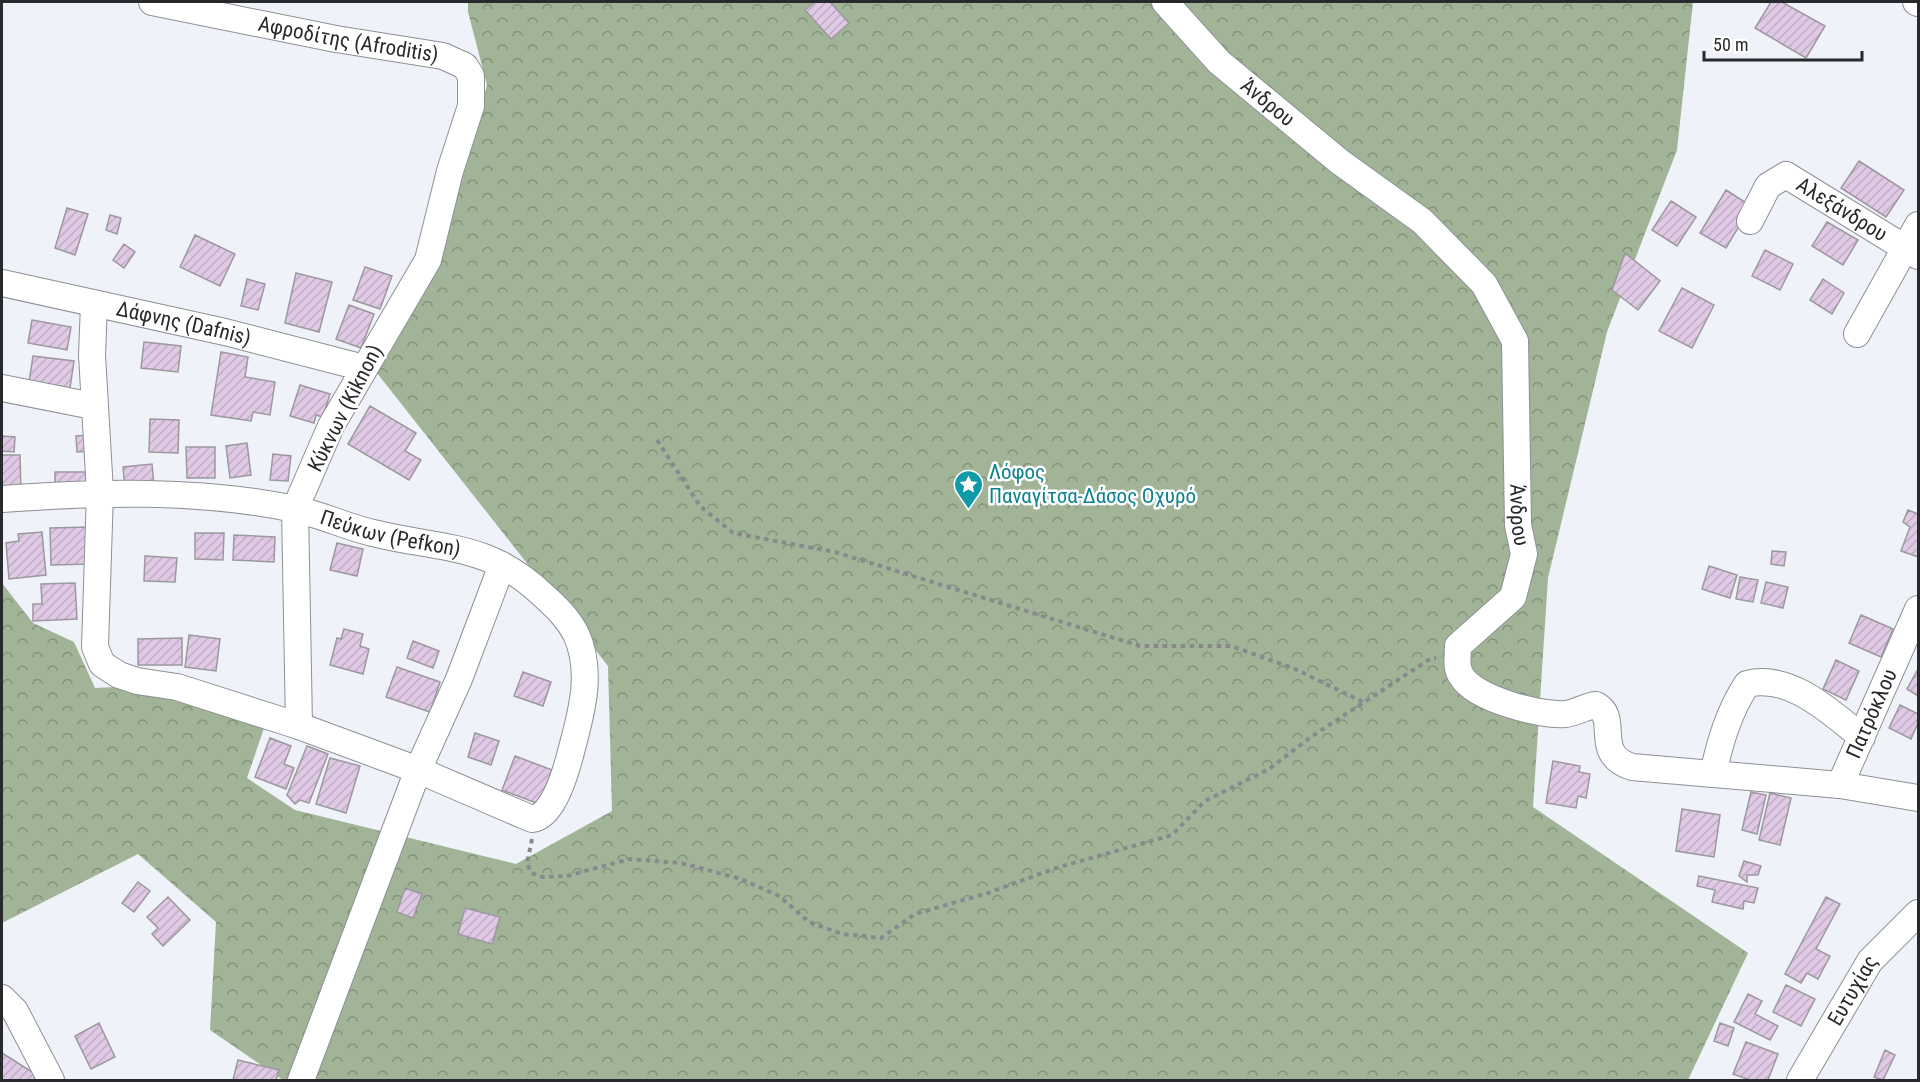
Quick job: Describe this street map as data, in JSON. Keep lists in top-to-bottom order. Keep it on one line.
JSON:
{"streets":{"street":["Αφροδίτης (Afroditis)","Άνδρου","Αλεξάνδρου","Δάφνης (Dafnis)","Κύκνων (Kiknon)","Πεύκων (Pefkon)","Πατρόκλου","Ευτυχίας"]},"crossings":[["Αφροδίτης (Afroditis)","Κύκνων (Kiknon)"],["Δάφνης (Dafnis)","Κύκνων (Kiknon)"],["Κύκνων (Kiknon)","Πεύκων (Pefkon)"]],"places":{"place":["Λόφος Παναγίτσα-Δάσος Οχυρό"]},"scale_bar":"50 m"}
